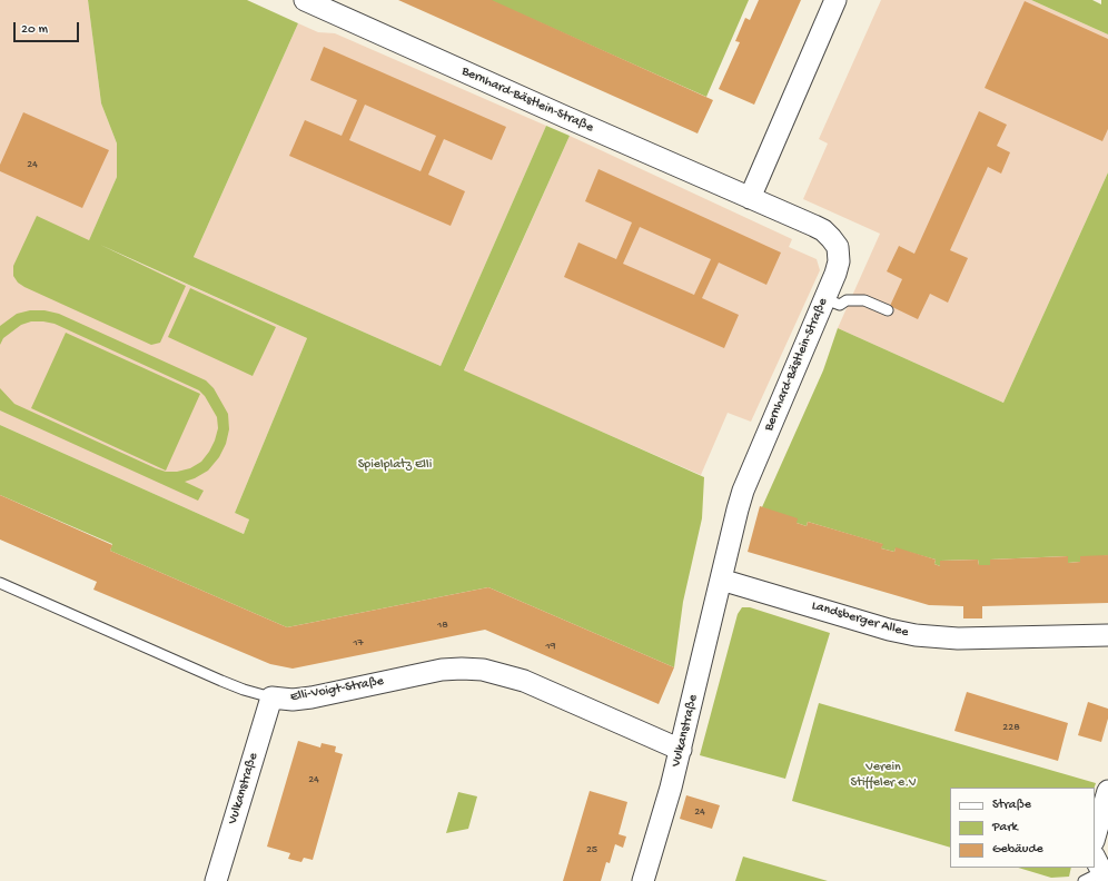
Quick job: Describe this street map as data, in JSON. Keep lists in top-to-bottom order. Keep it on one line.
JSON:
{"streets":{"street":["Bernhard-Bästlein-Straße","Landsberger Allee","Elli-Voigt-Straße","Vulkanstraße"]},"crossings":[["Bernhard-Bästlein-Straße","Landsberger Allee"],["Bernhard-Bästlein-Straße","Vulkanstraße"],["Landsberger Allee","Vulkanstraße"],["Elli-Voigt-Straße","Vulkanstraße"]],"parks":["Spielplatz Elli","Verein Stiffeler e.V"],"house_numbers":["24","18","17","19","228","24","24","25"],"legend":["Straße","Park","Gebäude"],"scale_bar":"20 m"}
